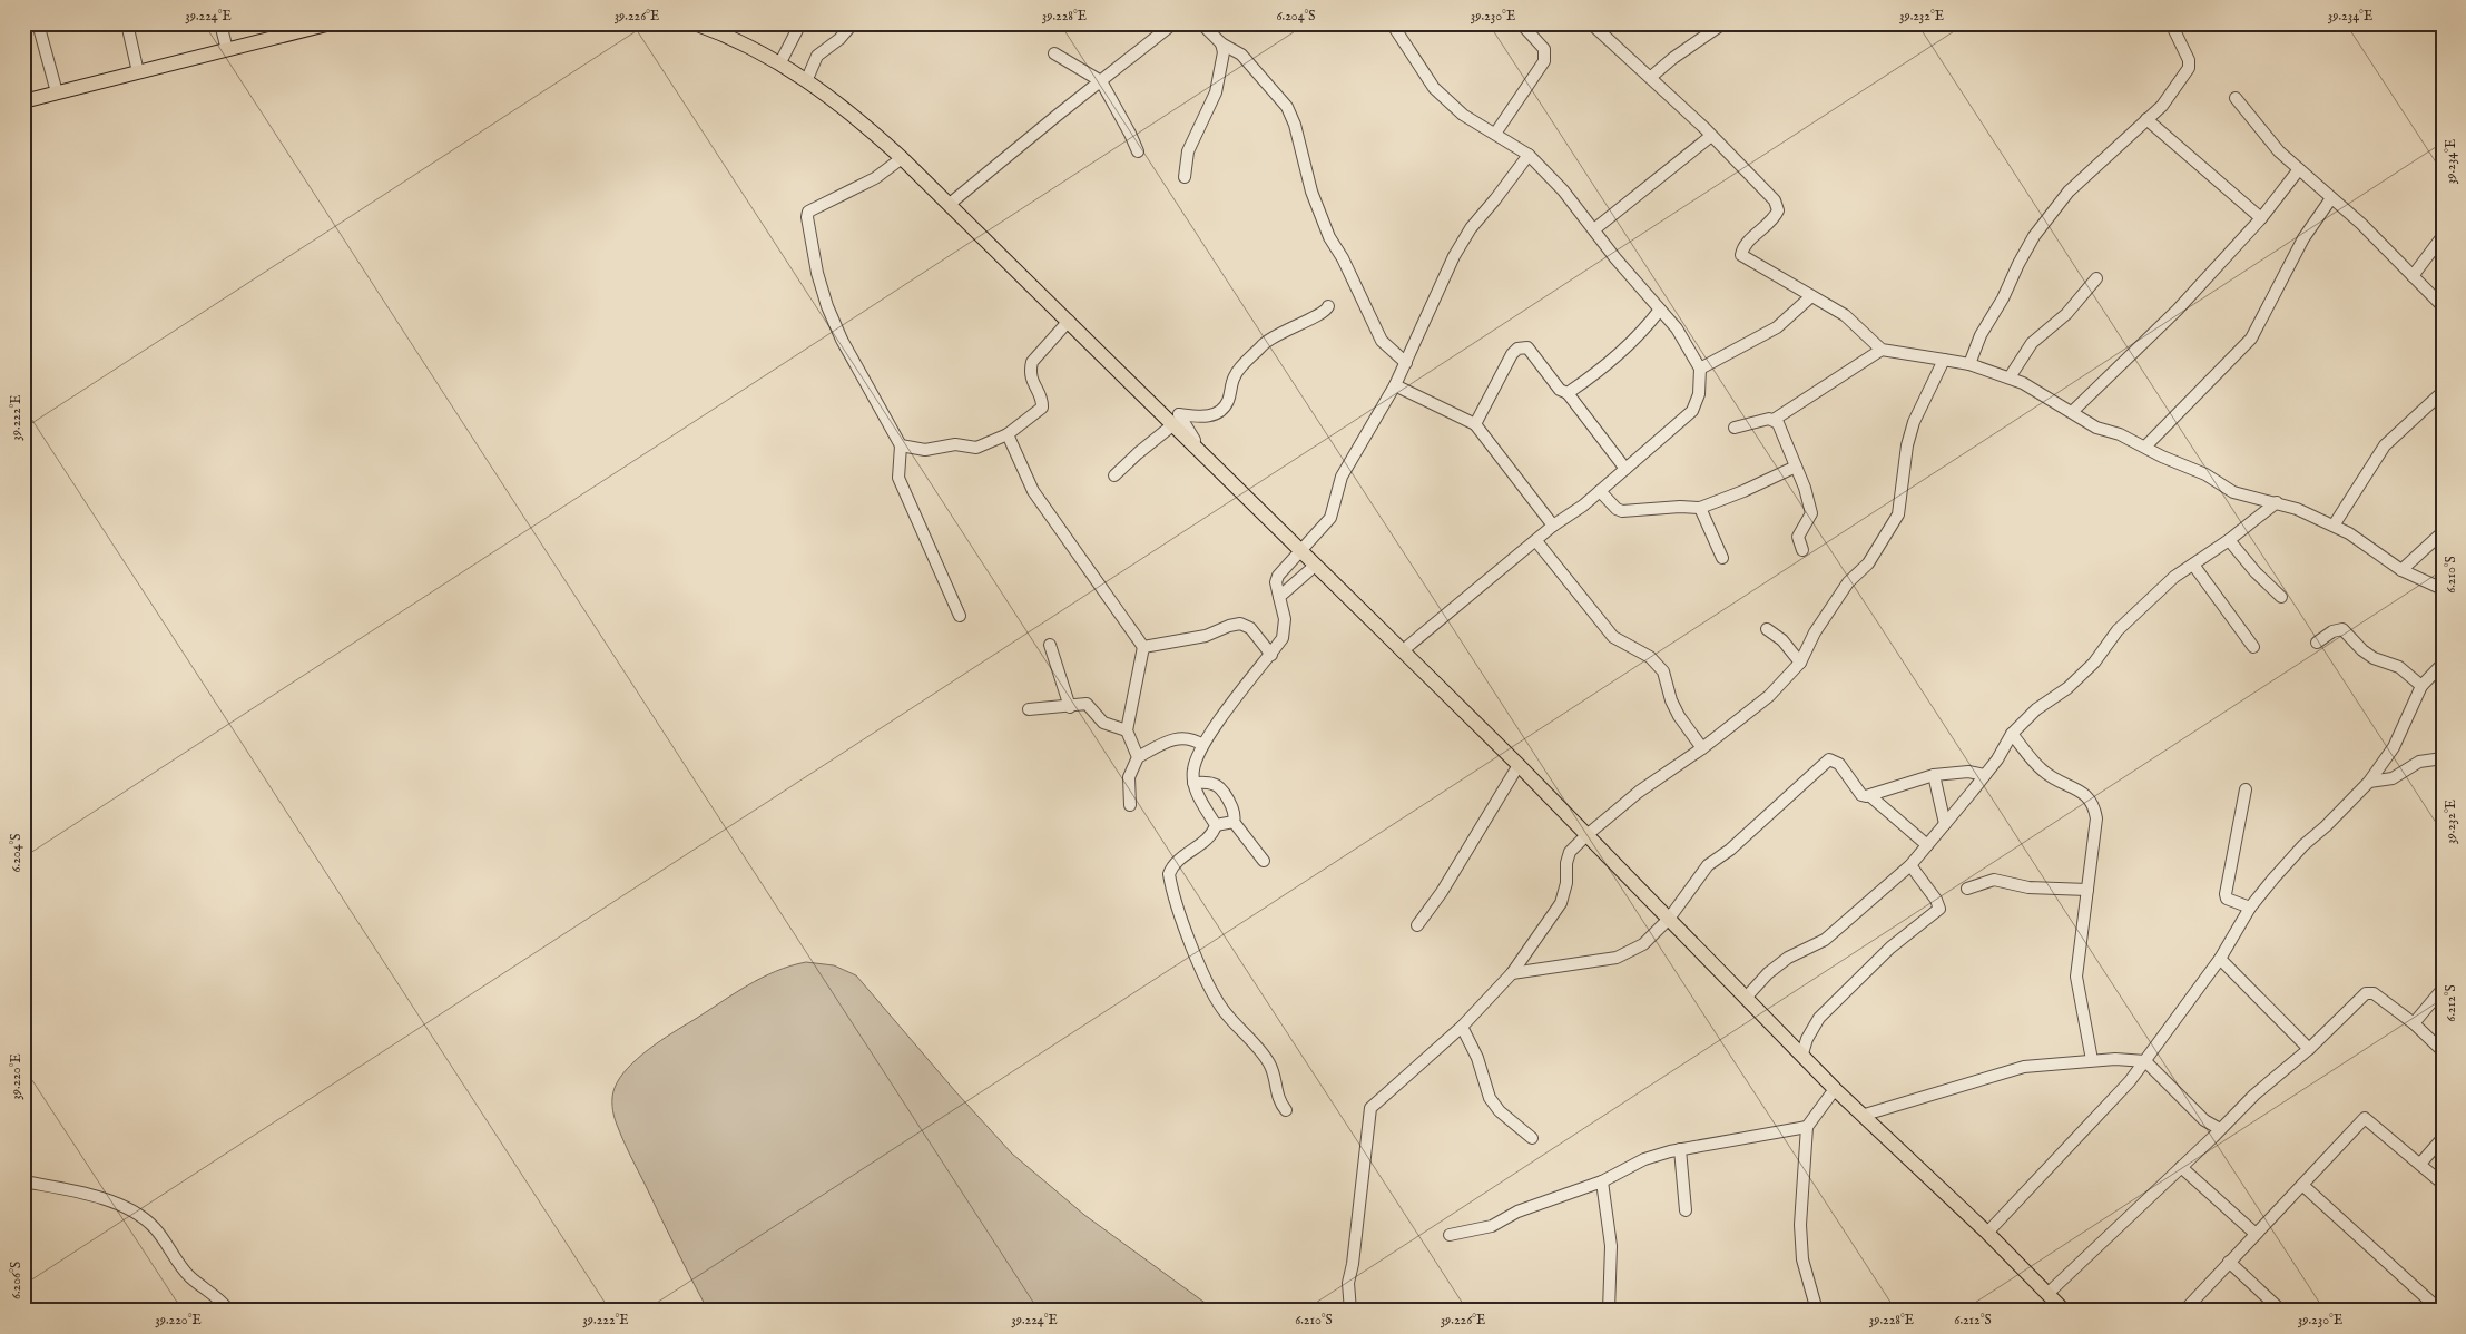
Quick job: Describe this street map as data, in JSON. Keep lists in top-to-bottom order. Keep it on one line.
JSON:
{"coordinates":["39.224°E","39.226°E","39.228°E","6.204°S","39.230°E","39.232°E","39.234°E","39.222°E","6.210°S","6.212°S","39.220°E","6.206°S"]}
